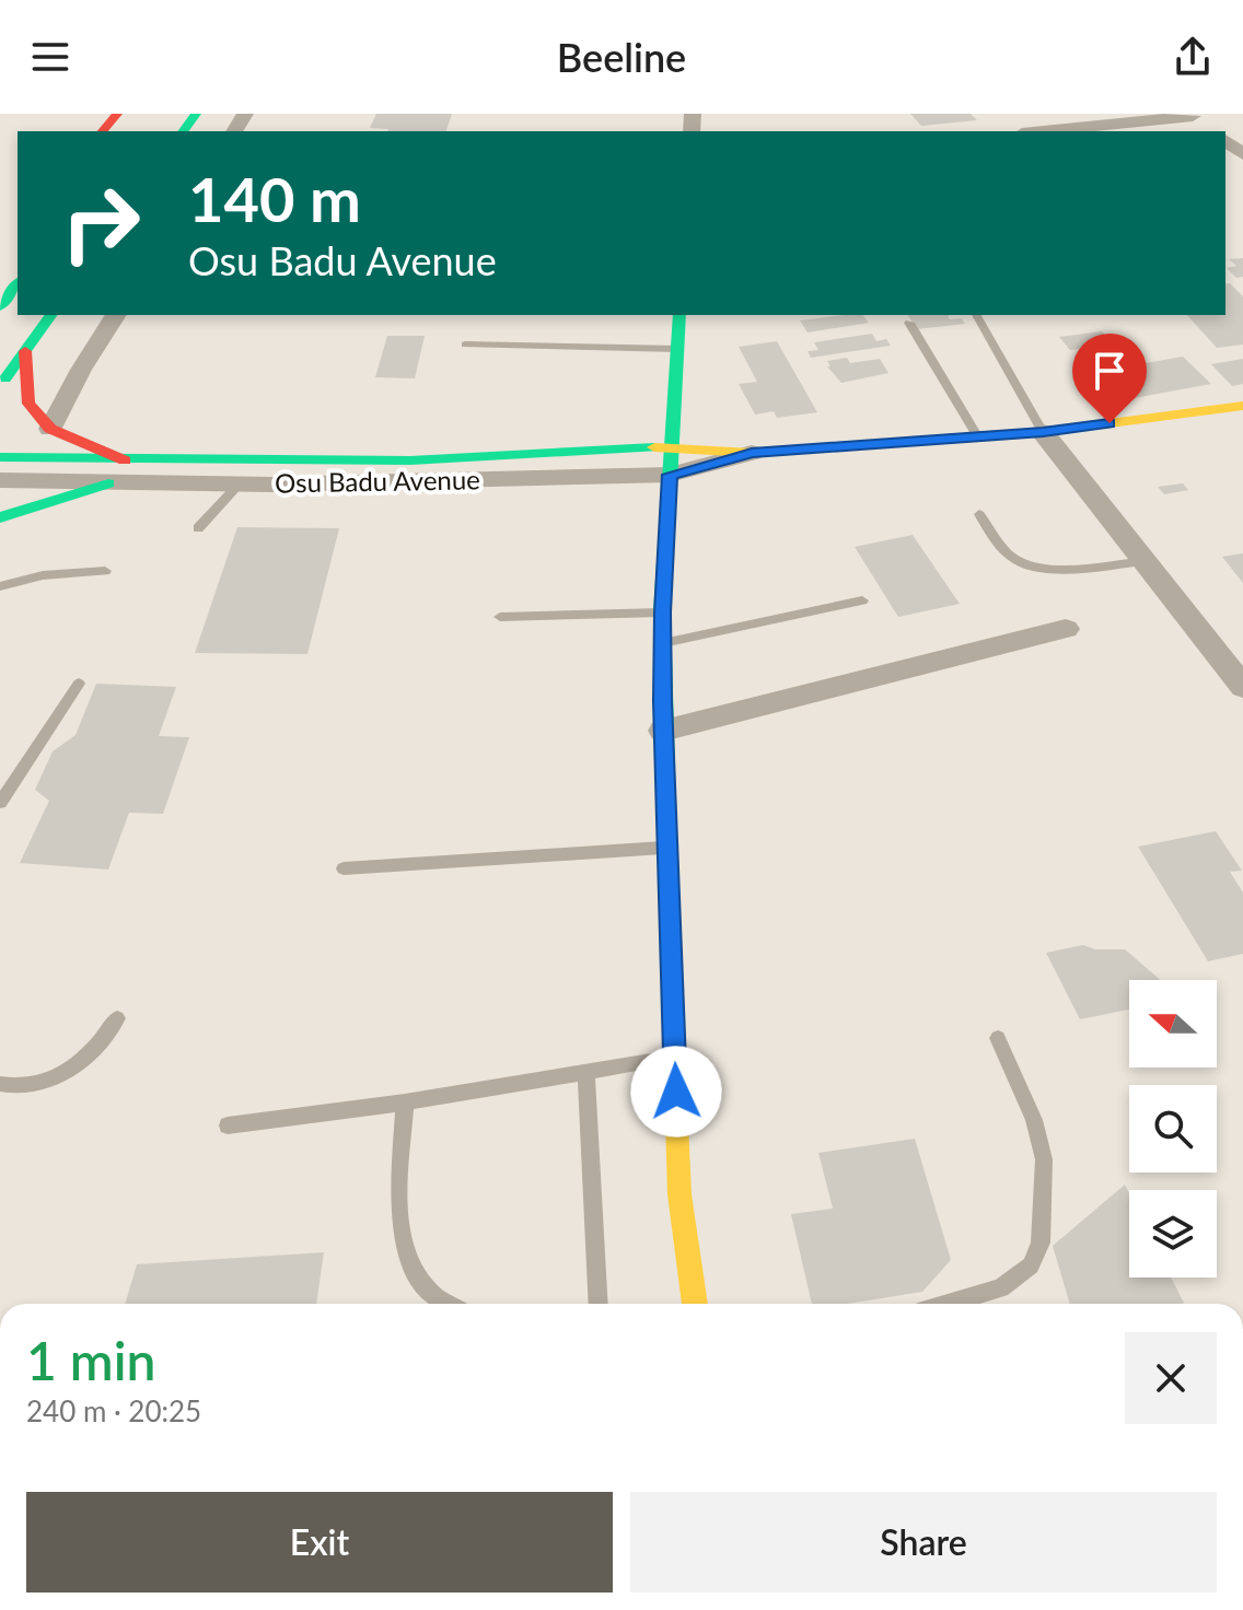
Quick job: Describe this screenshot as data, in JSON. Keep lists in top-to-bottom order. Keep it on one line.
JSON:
{"streets":{"main road":["Osu Badu Avenue"]},"north":"left","page":{"header":"Beeline","turn":["140 m","Osu Badu Avenue"],"heading":["1 min","240 m · 20:25"],"buttons":["Exit","Share"]}}
